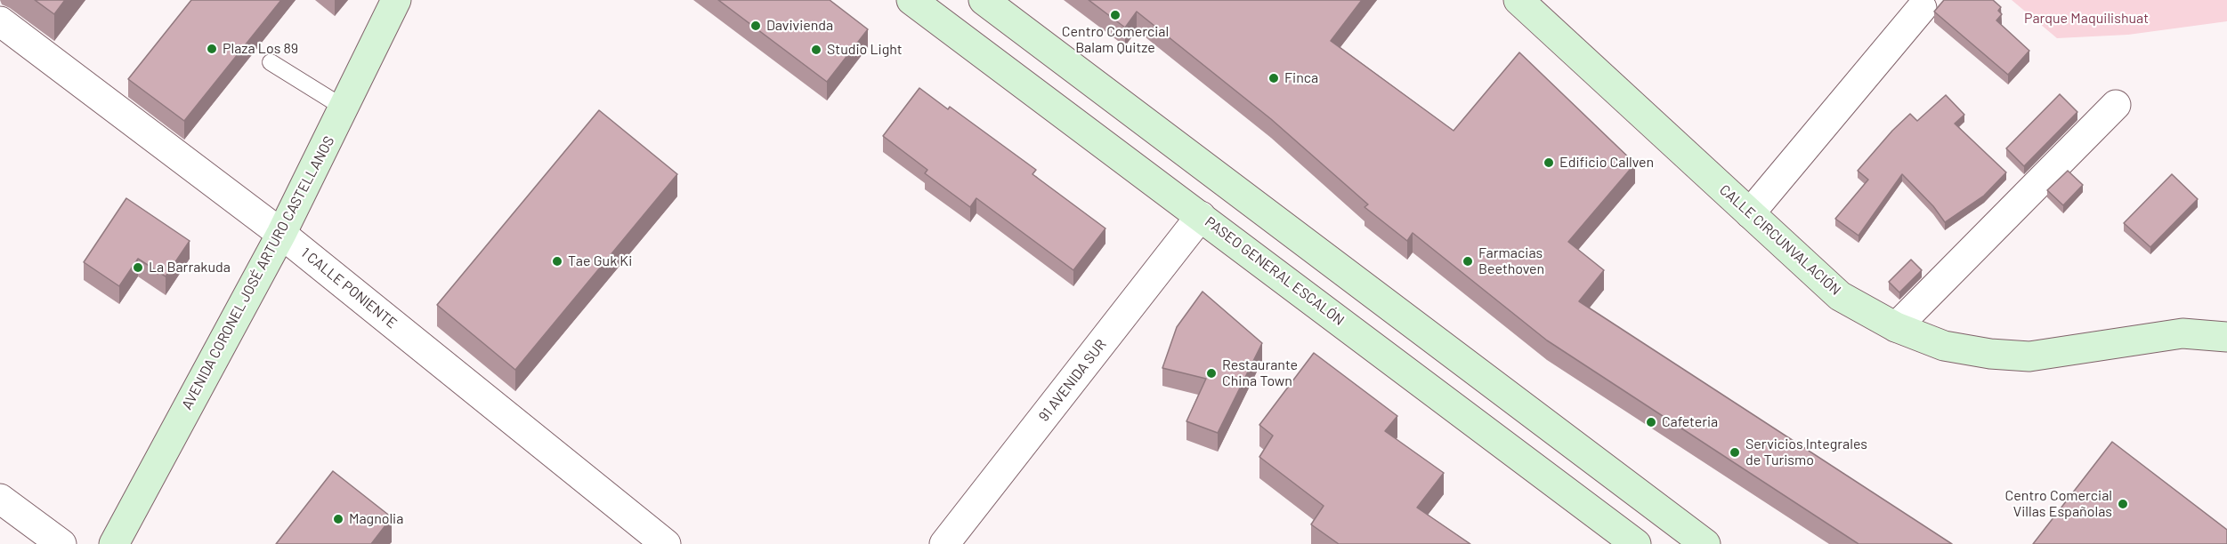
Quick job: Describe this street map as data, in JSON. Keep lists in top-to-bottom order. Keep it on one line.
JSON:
{"streets":{"main road":["CALLE CIRCUNVALACIÓN","PASEO GENERAL ESCALÓN","AVENIDA CORONEL JOSÉ ARTURO CASTELLANOS"],"street":["1 CALLE PONIENTE","91 AVENIDA SUR"]},"crossings":[["PASEO GENERAL ESCALÓN","91 AVENIDA SUR"],["AVENIDA CORONEL JOSÉ ARTURO CASTELLANOS","1 CALLE PONIENTE"]],"parks":["Parque Maquilishuat"],"places":["Centro Comercial Balam Quitze","Davivienda","Plaza Los 89","Studio Light","Finca","Edificio Callven","Tae Guk Ki","Farmacias Beethoven","La Barrakuda","Restaurante China Town","Cafeteria","Servicios Integrales de Turismo","Centro Comercial Villas Españolas","Magnolia"]}
